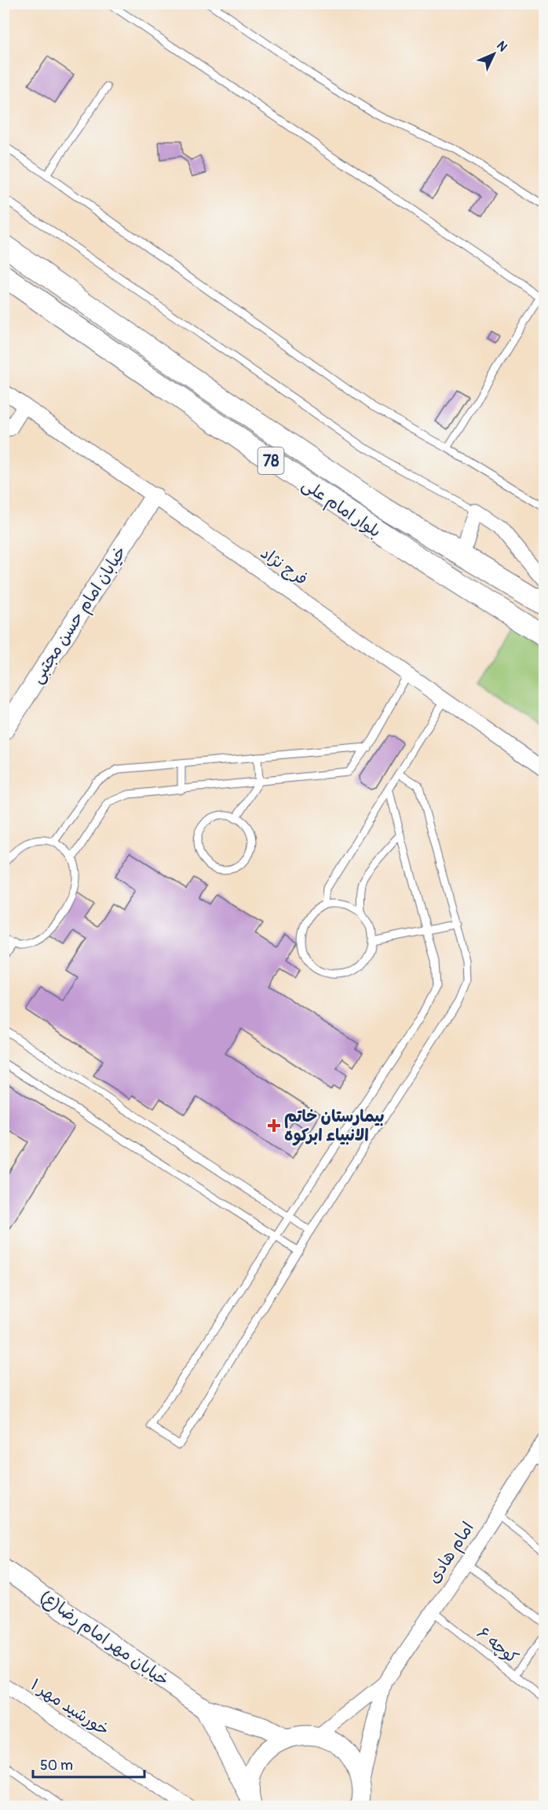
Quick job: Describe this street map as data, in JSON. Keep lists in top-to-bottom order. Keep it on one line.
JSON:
{"streets":{"main road":["78","بلوار امام علی"],"street":["فرج نژاد","خیابان امام حسن مجتبی","امام هادی","خیابان مهر امام رضا(ع)","خورشید مهر ۱"],"lane":["کوچه ۶"]},"crossings":[["فرج نژاد","خیابان امام حسن مجتبی"],["امام هادی","کوچه ۶"]],"places":{"health":["بیمارستان خاتم الانبیاء ابرکوه"]},"scale_bar":"50 m","north":"top right"}
